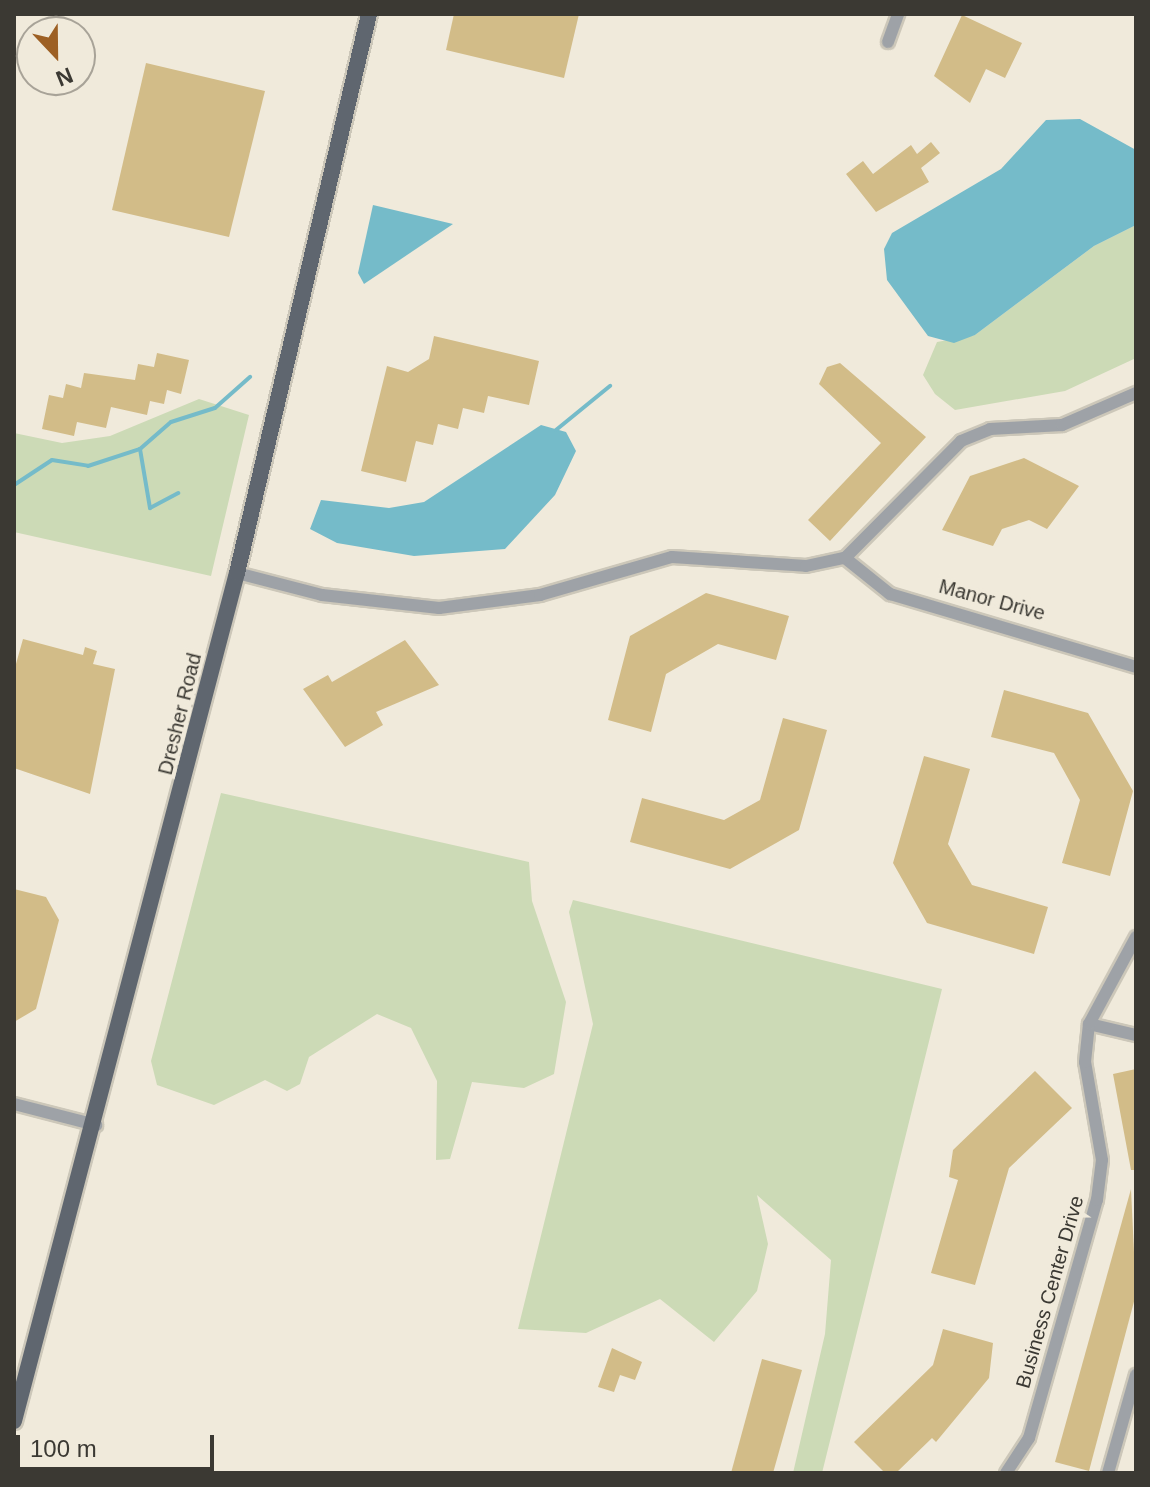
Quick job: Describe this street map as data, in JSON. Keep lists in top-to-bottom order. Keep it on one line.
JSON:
{"streets":{"main road":["Dresher Road"],"street":["Manor Drive","Business Center Drive"]},"scale_bar":"100 m","north":"bottom"}
